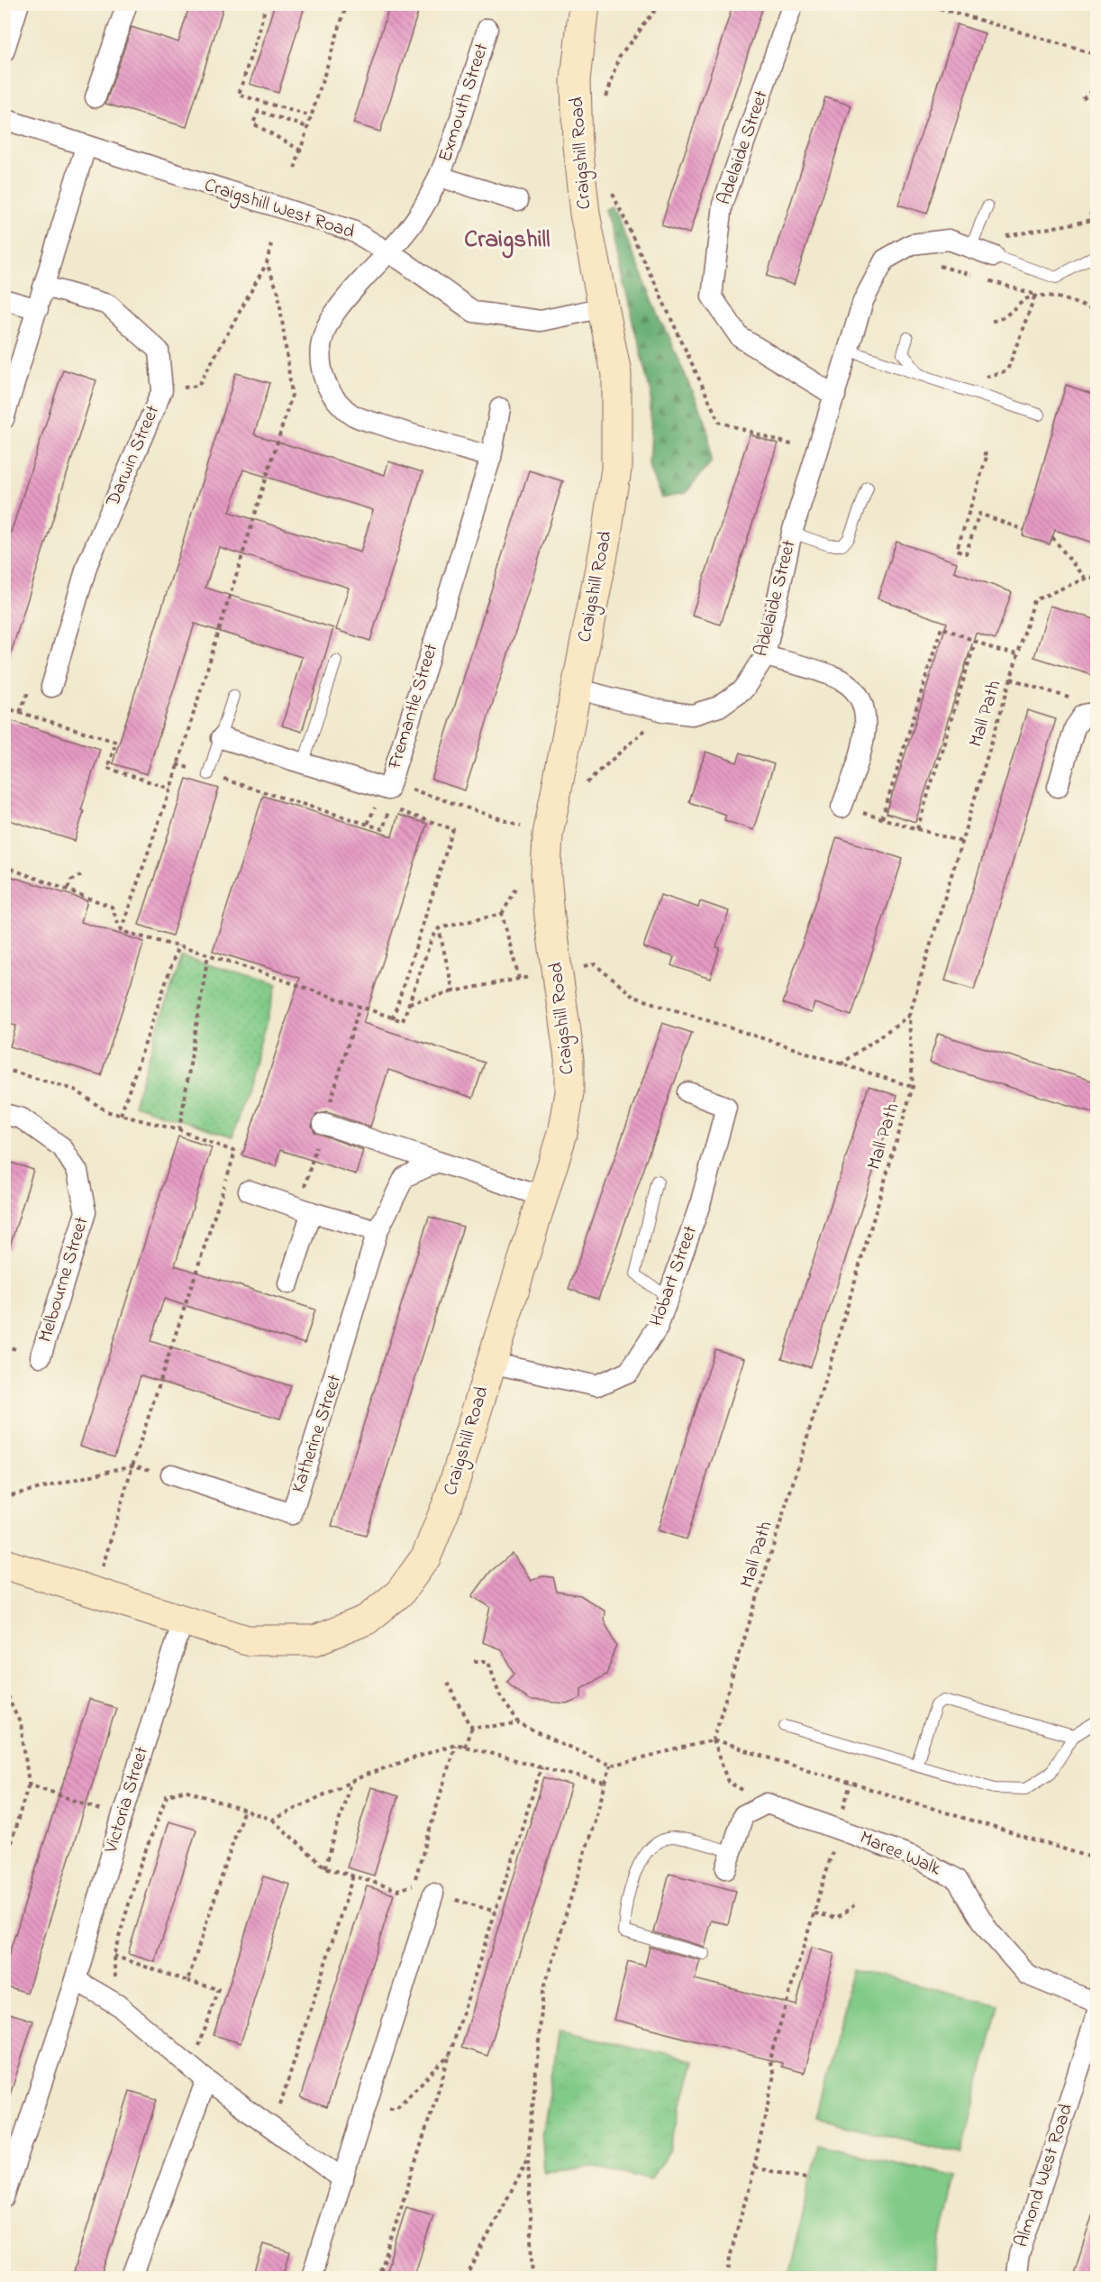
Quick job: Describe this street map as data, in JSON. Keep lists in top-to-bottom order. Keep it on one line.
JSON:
{"streets":{"street":["Exmouth Street","Adelaide Street","Craigshill Road","Craigshill West Road","Darwin Street","Fremantle Street","Hobart Street","Melbourne Street","Katherine Street","Victoria Street","Maree Walk","Almond West Road"],"path":["Mall Path"]},"crossings":[["Exmouth Street","Craigshill West Road"],["Adelaide Street","Craigshill Road"],["Craigshill Road","Craigshill West Road"],["Craigshill Road","Hobart Street"],["Craigshill Road","Victoria Street"]],"districts":["Craigshill"]}
